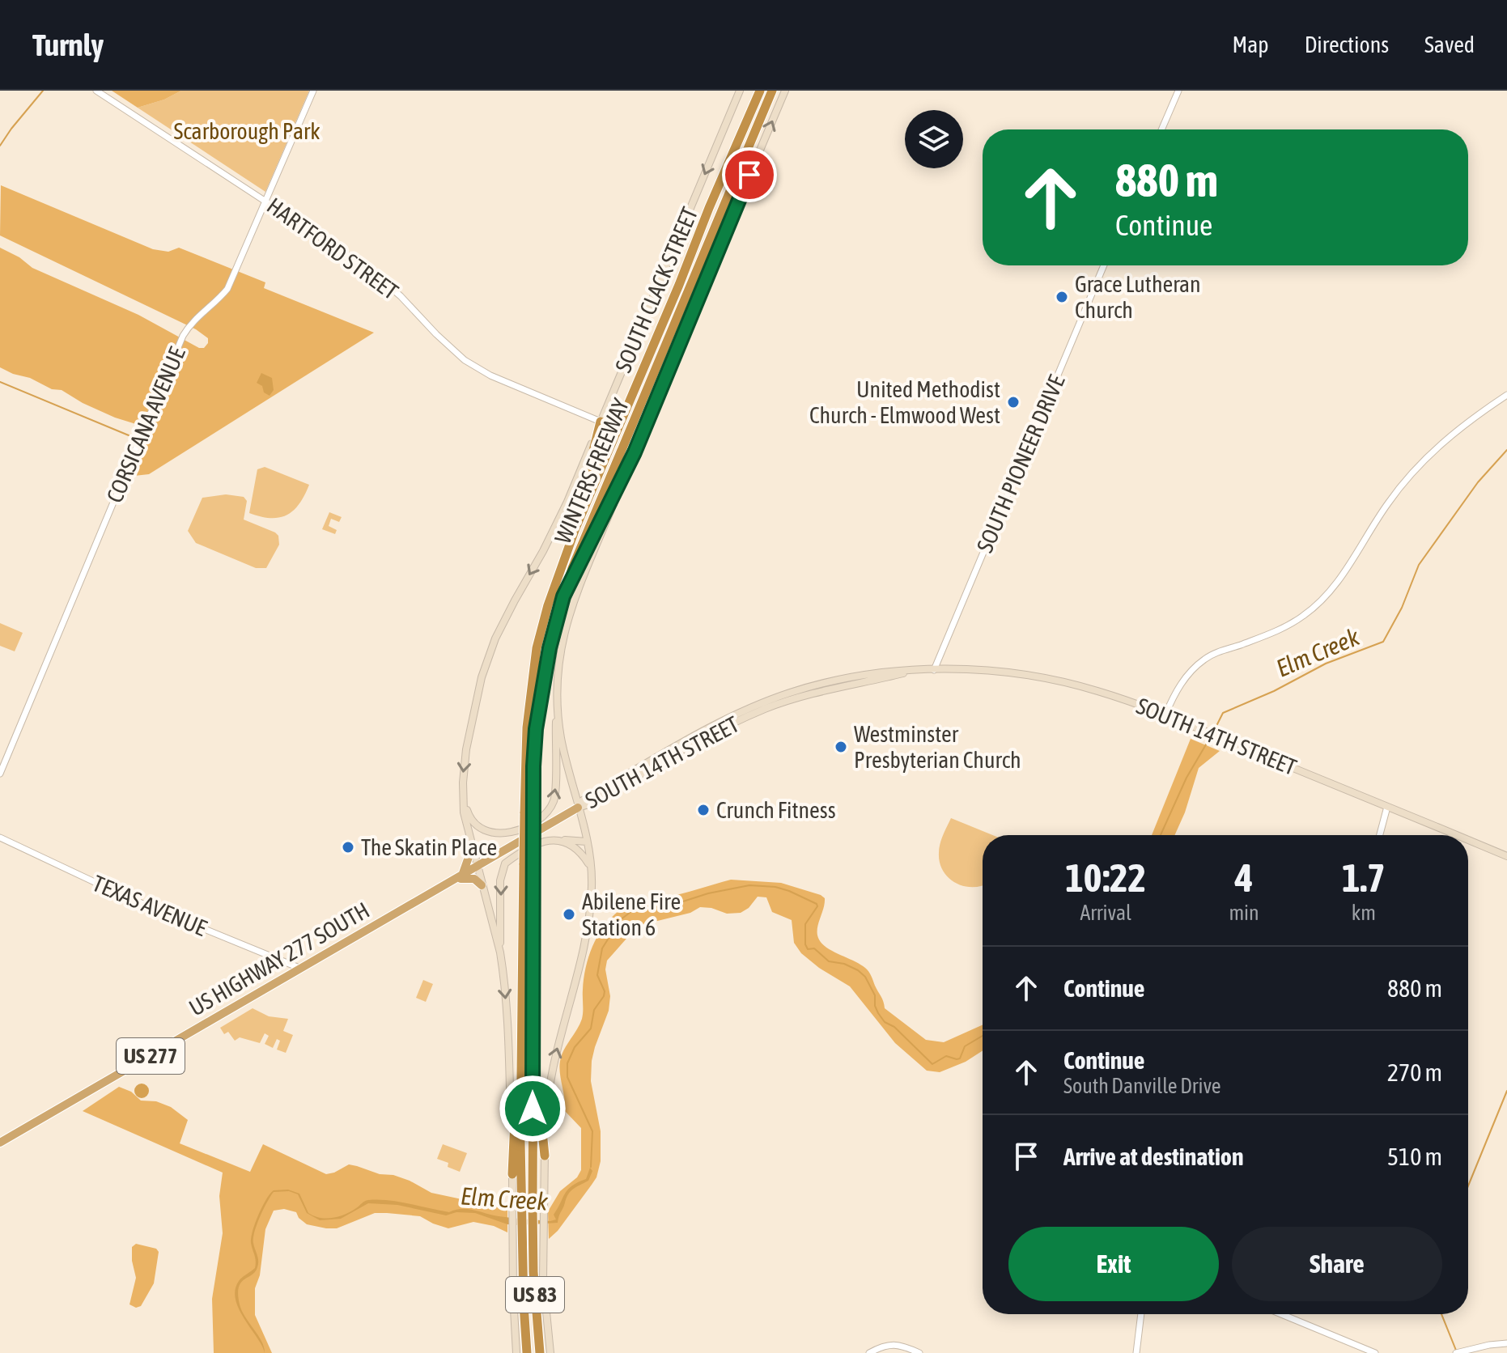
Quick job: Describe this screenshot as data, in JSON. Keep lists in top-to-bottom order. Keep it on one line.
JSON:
{"streets":{"highway":["WINTERS FREEWAY","US HIGHWAY 277 SOUTH","US 277","US 83"],"main road":["SOUTH CLACK STREET","SOUTH 14TH STREET"],"street":["HARTFORD STREET","CORSICANA AVENUE","SOUTH PIONEER DRIVE","TEXAS AVENUE"]},"crossings":[["HARTFORD STREET","SOUTH CLACK STREET"],["HARTFORD STREET","CORSICANA AVENUE"],["SOUTH CLACK STREET","WINTERS FREEWAY"],["SOUTH CLACK STREET","US HIGHWAY 277 SOUTH"],["SOUTH PIONEER DRIVE","SOUTH 14TH STREET"],["SOUTH 14TH STREET","US HIGHWAY 277 SOUTH"],["TEXAS AVENUE","US HIGHWAY 277 SOUTH"]],"water":["Elm Creek"],"parks":["Scarborough Park"],"places":["Grace Lutheran Church","United Methodist Church - Elmwood West","Westminster Presbyterian Church","Crunch Fitness","The Skatin Place","Abilene Fire Station 6"],"page":{"header":"Turnly","nav":["Map","Directions","Saved"],"turn":["880 m","Continue"],"eta":["10:22","Arrival","4","min","1.7","km"],"list":[{"name":"Continue","value":"880 m"},{"name":"Continue","note":"South Danville Drive","value":"270 m"},{"name":"Arrive at destination","value":"510 m"}],"buttons":["Exit","Share"]}}
